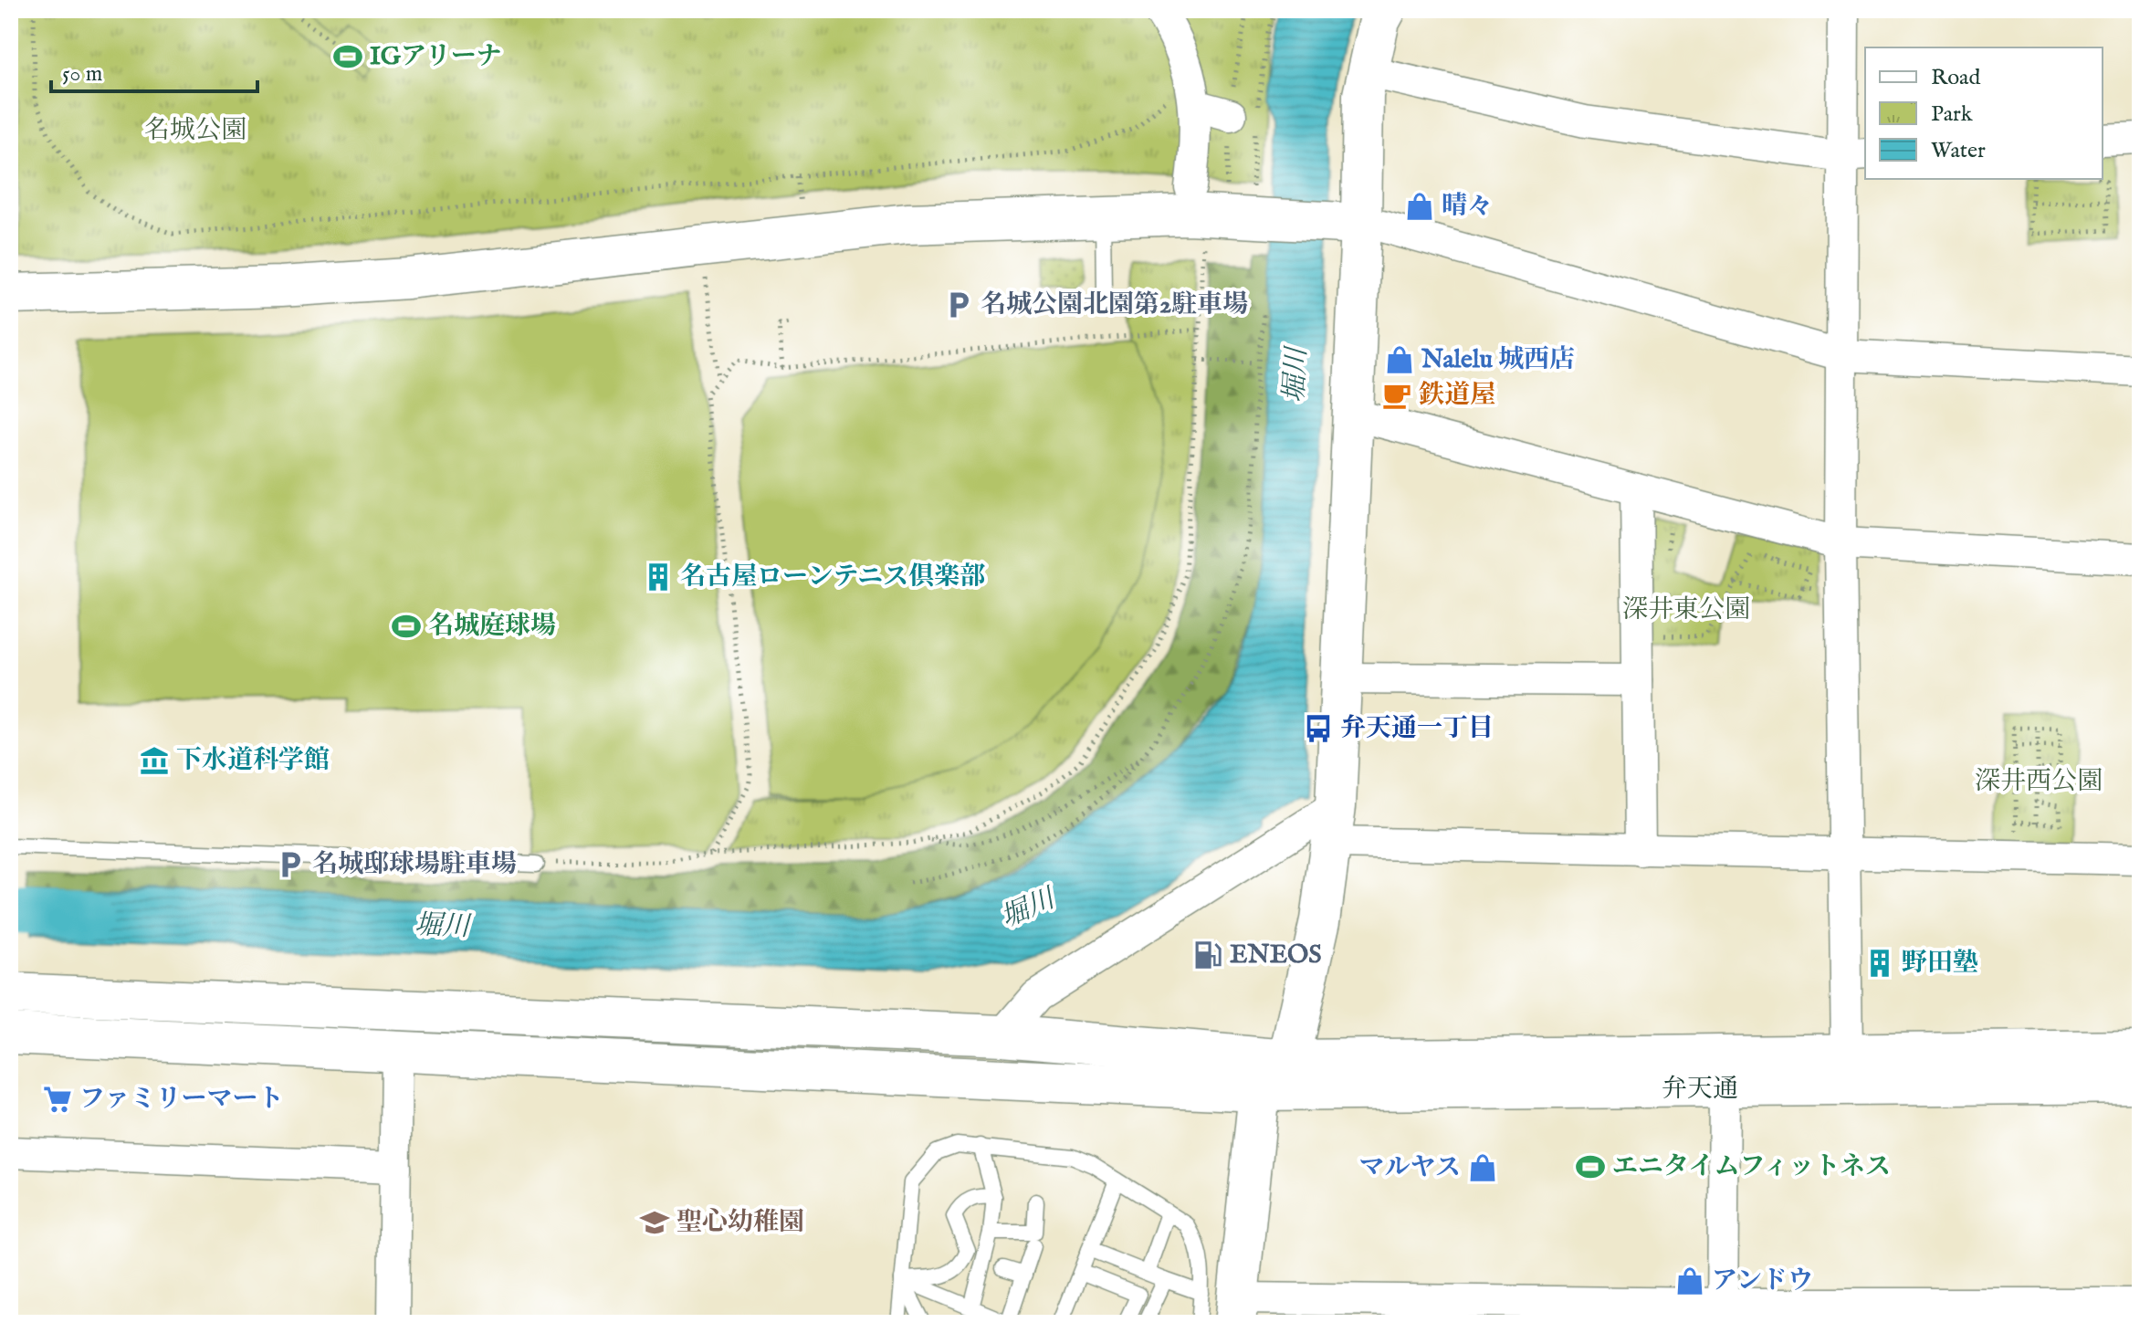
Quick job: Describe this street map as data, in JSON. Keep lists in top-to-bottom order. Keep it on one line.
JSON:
{"streets":{"street":["弁天通"]},"water":["堀川"],"parks":["名城公園","深井東公園","深井西公園"],"places":{"sports":["IGアリーナ","名城庭球場","エニタイムフィットネス"],"shop":["晴々","Nalelu 城西店","マルヤス","アンドウ"],"parking":["名城公園北園第2駐車場","名城邸球場駐車場"],"cafe":["鉄道屋"],"building":["名古屋ローンテニス倶楽部","野田塾"],"bus stop":["弁天通一丁目"],"museum":["下水道科学館"],"fuel station":["ENEOS"],"supermarket":["ファミリーマート"],"school or university":["聖心幼稚園"]},"legend":["Road","Park","Water"],"scale_bar":"50 m"}
